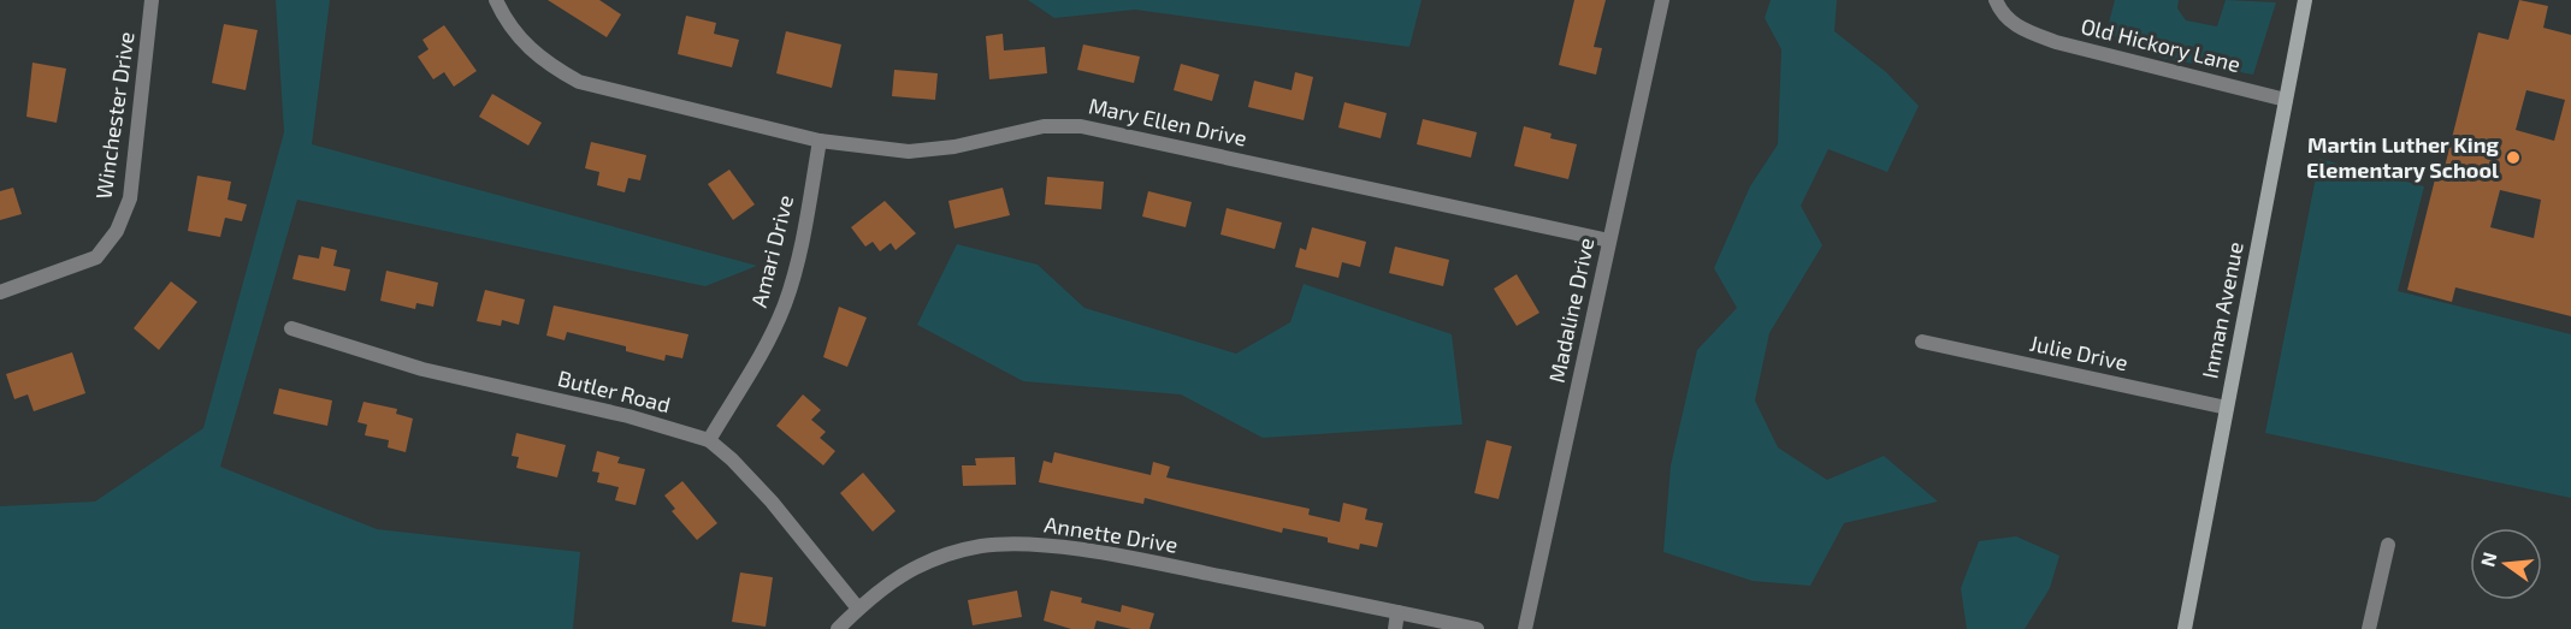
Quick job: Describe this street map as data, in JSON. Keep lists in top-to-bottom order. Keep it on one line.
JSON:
{"streets":{"main road":["Inman Avenue"],"street":["Old Hickory Lane","Winchester Drive","Mary Ellen Drive","Amari Drive","Madaline Drive","Julie Drive","Butler Road","Annette Drive"]},"crossings":[["Old Hickory Lane","Inman Avenue"],["Mary Ellen Drive","Amari Drive"],["Mary Ellen Drive","Madaline Drive"],["Amari Drive","Butler Road"],["Inman Avenue","Julie Drive"],["Butler Road","Annette Drive"]],"places":["Martin Luther King Elementary School"],"north":"left"}
